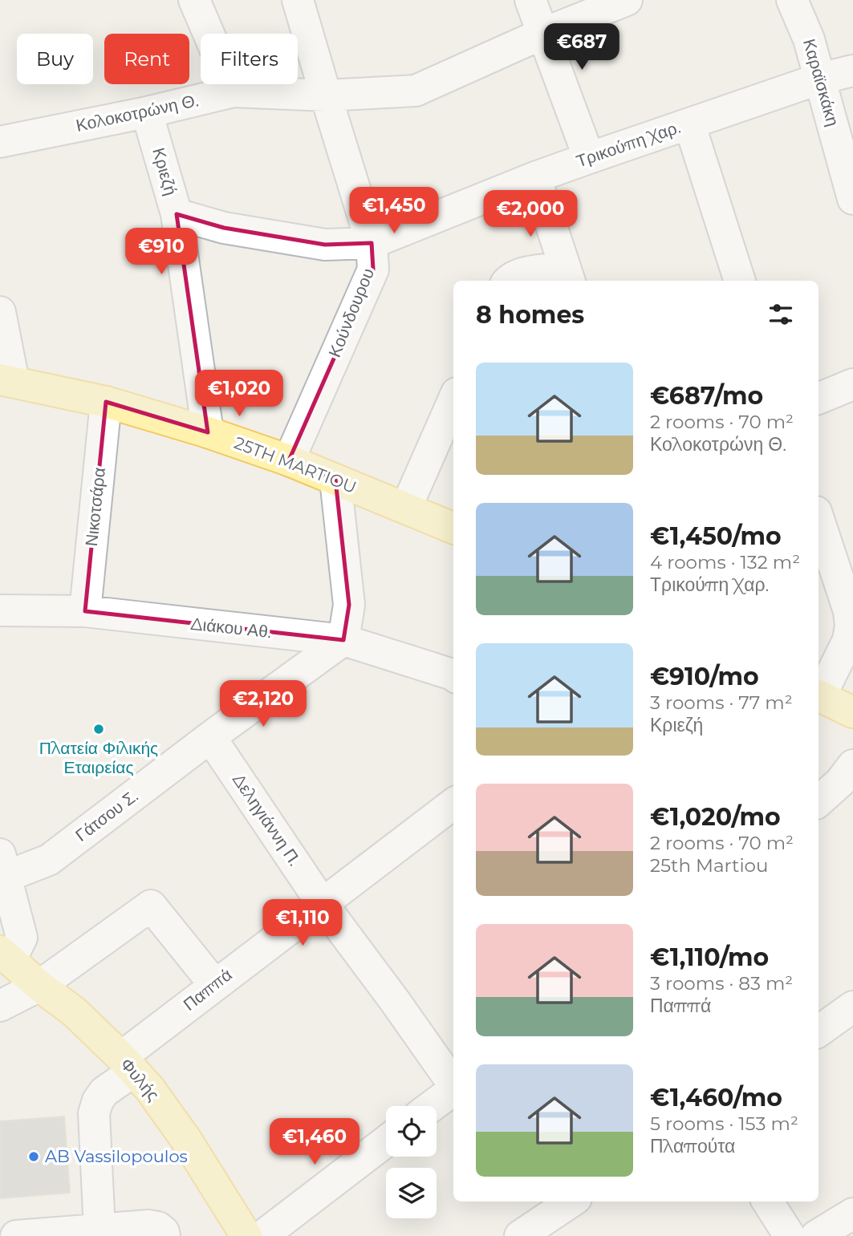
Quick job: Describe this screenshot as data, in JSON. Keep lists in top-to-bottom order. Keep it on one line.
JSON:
{"streets":{"main road":["25TH MARTIOU","Φυλής"],"street":["Καραϊσκάκη","Κολοκοτρώνη Θ.","Τρικούπη Χαρ.","Κριεζή","Κούνδουρου","Νικοτσάρα","Διάκου Αθ.","Γάτσου Σ.","Δεληγιάννη Π.","Παππά"]},"crossings":[["Καραϊσκάκη","Τρικούπη Χαρ."],["Κολοκοτρώνη Θ.","Κριεζή"],["Κολοκοτρώνη Θ.","Κούνδουρου"],["Τρικούπη Χαρ.","Κριεζή"],["Τρικούπη Χαρ.","Κούνδουρου"],["Κριεζή","25TH MARTIOU"],["Κούνδουρου","25TH MARTIOU"],["25TH MARTIOU","Νικοτσάρα"],["Νικοτσάρα","Διάκου Αθ."],["Διάκου Αθ.","Γάτσου Σ."],["Γάτσου Σ.","Δεληγιάννη Π."],["Δεληγιάννη Π.","Παππά"],["Παππά","Φυλής"]],"places":["Πλατεία Φιλικής Εταιρείας","AB Vassilopoulos"],"page":{"price":["€687","€1,450","€2,000","€910","€1,020","€2,120","€1,110","€1,460"],"chip":["Buy","Rent","Filters"],"heading":"8 homes","list":[{"name":"€687/mo","note":"2 rooms · 70 m² · Κολοκοτρώνη Θ."},{"name":"€1,450/mo","note":"4 rooms · 132 m² · Τρικούπη Χαρ."},{"name":"€910/mo","note":"3 rooms · 77 m² · Κριεζή"},{"name":"€1,020/mo","note":"2 rooms · 70 m² · 25th Martiou"},{"name":"€1,110/mo","note":"3 rooms · 83 m² · Παππά"},{"name":"€1,460/mo","note":"5 rooms · 153 m² · Πλαπούτα"}]}}
